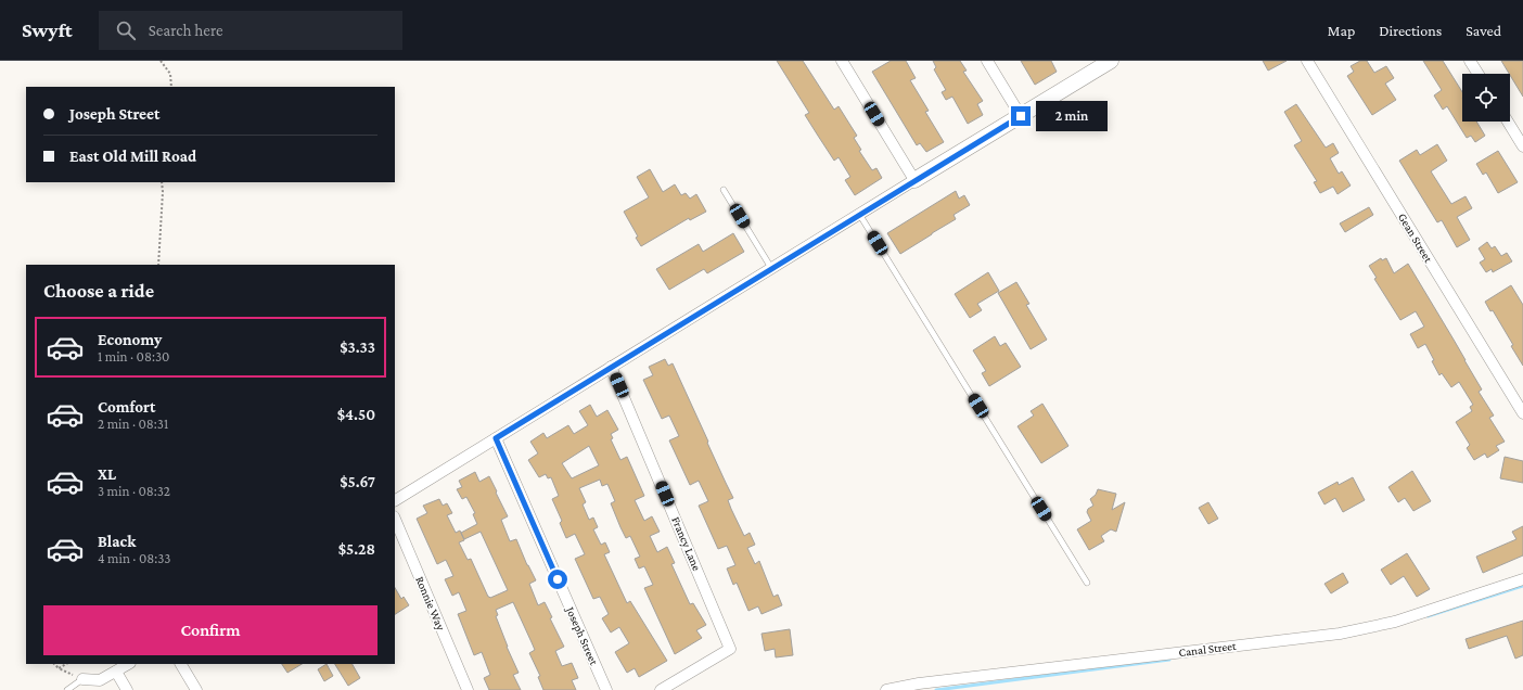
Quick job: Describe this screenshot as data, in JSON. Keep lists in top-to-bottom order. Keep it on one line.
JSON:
{"streets":{"street":["Gean Street","Francy Lane","Ronnie Way","Joseph Street","Canal Street"]},"page":{"header":"Swyft","search":"Search here","nav":["Map","Directions","Saved"],"banner":["Joseph Street","East Old Mill Road"],"bubble":"2 min","heading":"Choose a ride","list":[{"name":"Economy","note":"1 min · 08:30","value":"$3.33"},{"name":"Comfort","note":"2 min · 08:31","value":"$4.50"},{"name":"XL","note":"3 min · 08:32","value":"$5.67"},{"name":"Black","note":"4 min · 08:33","value":"$5.28"}],"buttons":"Confirm"}}
